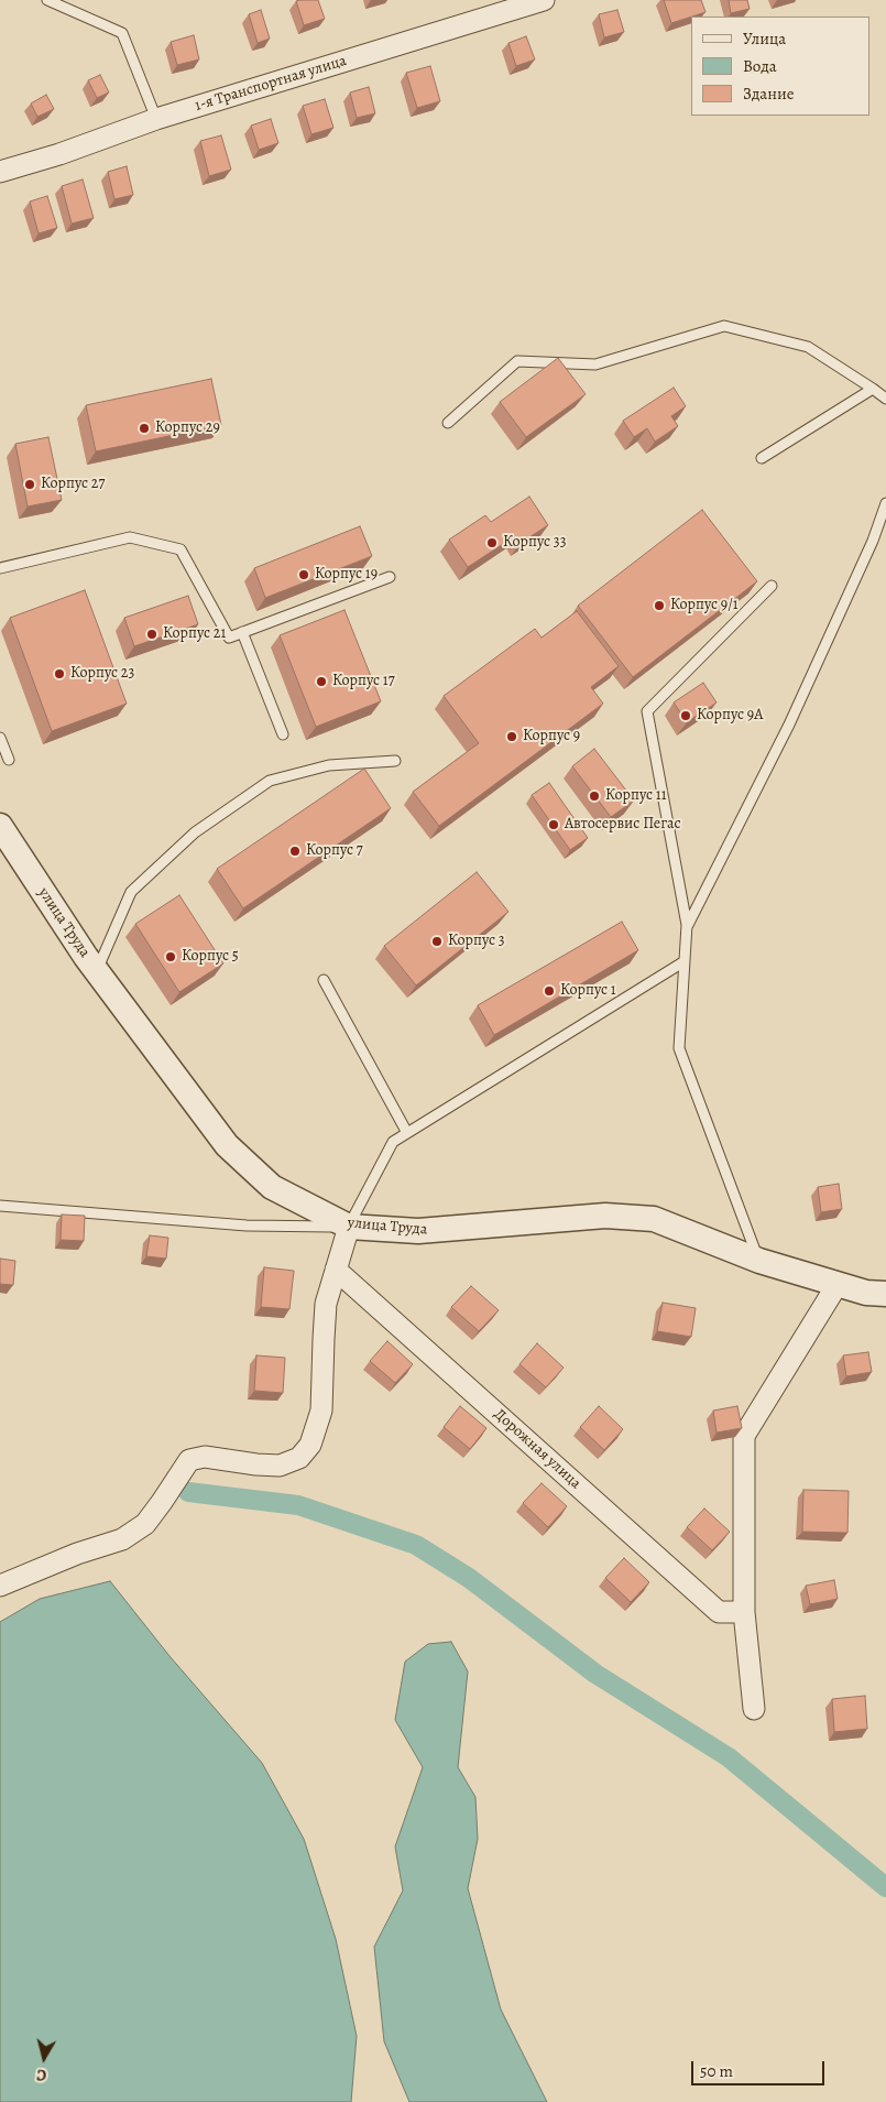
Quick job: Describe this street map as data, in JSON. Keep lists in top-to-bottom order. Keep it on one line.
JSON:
{"streets":{"street":["1-я Транспортная улица","улица Труда","Дорожная улица"]},"places":["Корпус 29","Корпус 27","Корпус 33","Корпус 19","Корпус 9/1","Корпус 21","Корпус 23","Корпус 17","Корпус 9А","Корпус 9","Корпус 11","Автосервис Пегас","Корпус 7","Корпус 3","Корпус 5","Корпус 1"],"legend":["Улица","Вода","Здание"],"scale_bar":"50 m","north":"bottom"}
